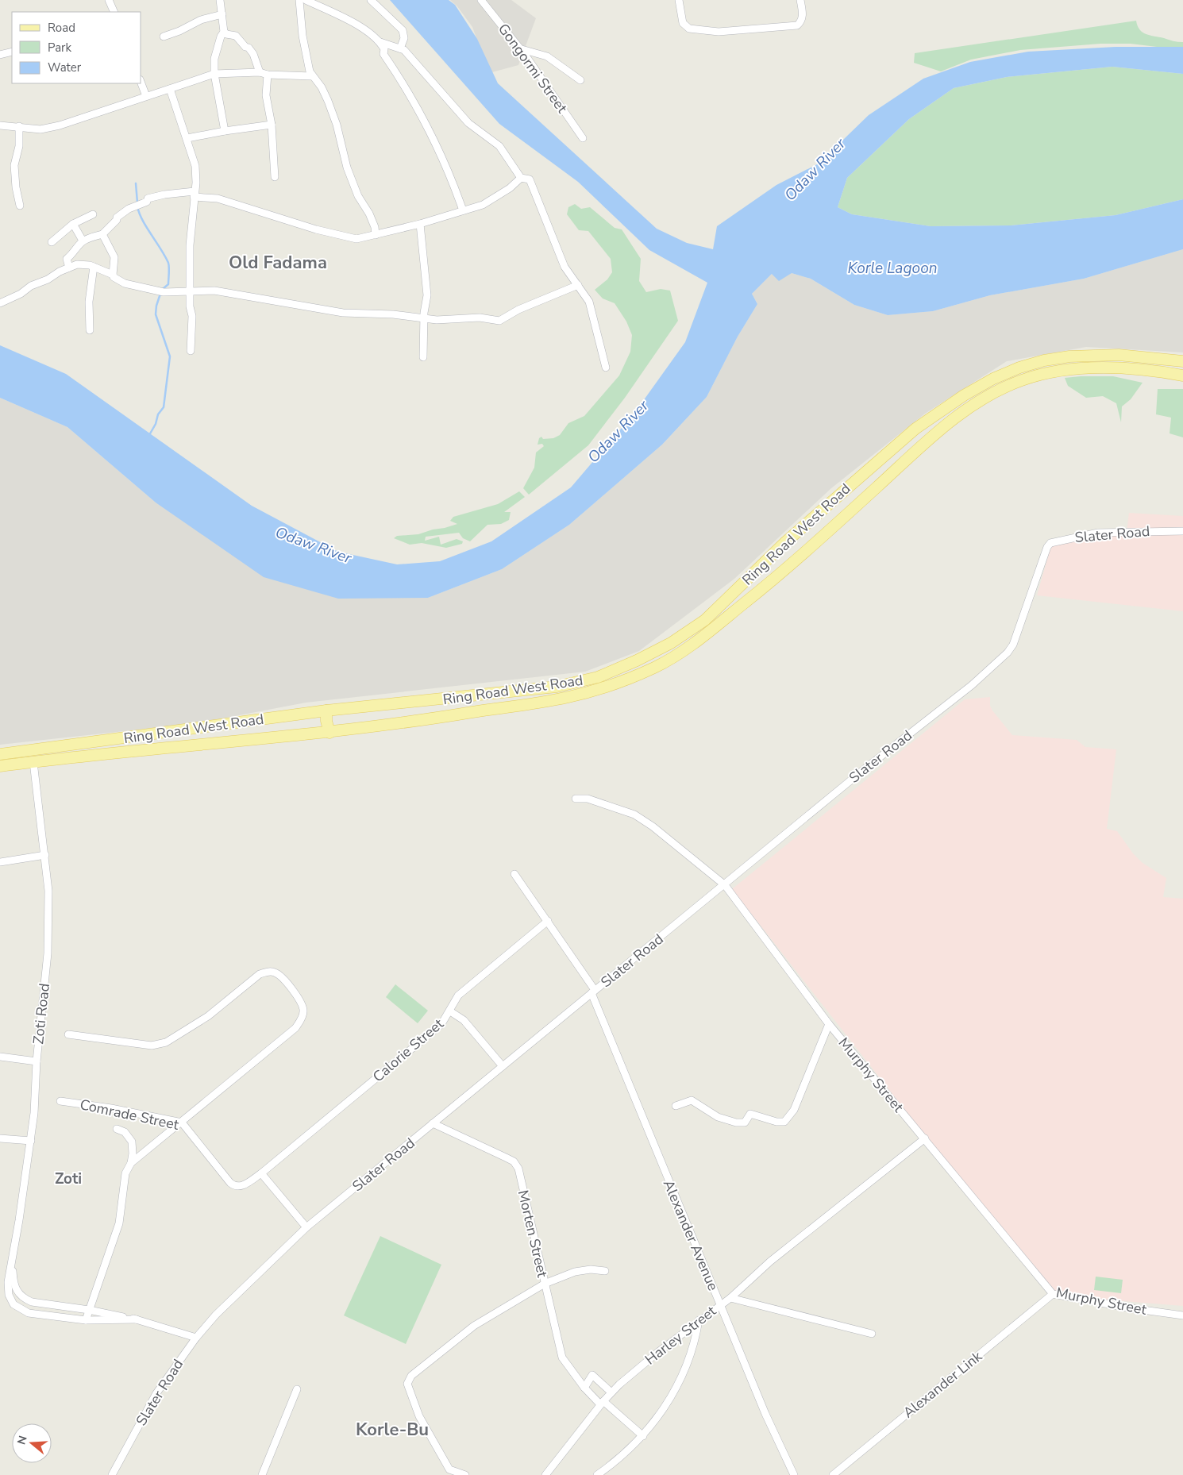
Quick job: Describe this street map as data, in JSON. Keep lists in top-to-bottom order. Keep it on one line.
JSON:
{"streets":{"main road":["Ring Road West Road"],"street":["Gongormi Street","Slater Road","Zoti Road","Calorie Street","Murphy Street","Comrade Street","Morten Street","Alexander Avenue","Harley Street","Alexander Link"]},"crossings":[["Ring Road West Road","Zoti Road"],["Slater Road","Zoti Road"],["Slater Road","Murphy Street"],["Slater Road","Morten Street"],["Slater Road","Alexander Avenue"],["Calorie Street","Comrade Street"],["Calorie Street","Alexander Avenue"],["Murphy Street","Harley Street"],["Murphy Street","Alexander Link"],["Morten Street","Harley Street"],["Alexander Avenue","Harley Street"]],"districts":["Old Fadama","Zoti","Korle-Bu"],"water":["Odaw River","Korle Lagoon"],"legend":["Road","Park","Water"],"north":"left"}
